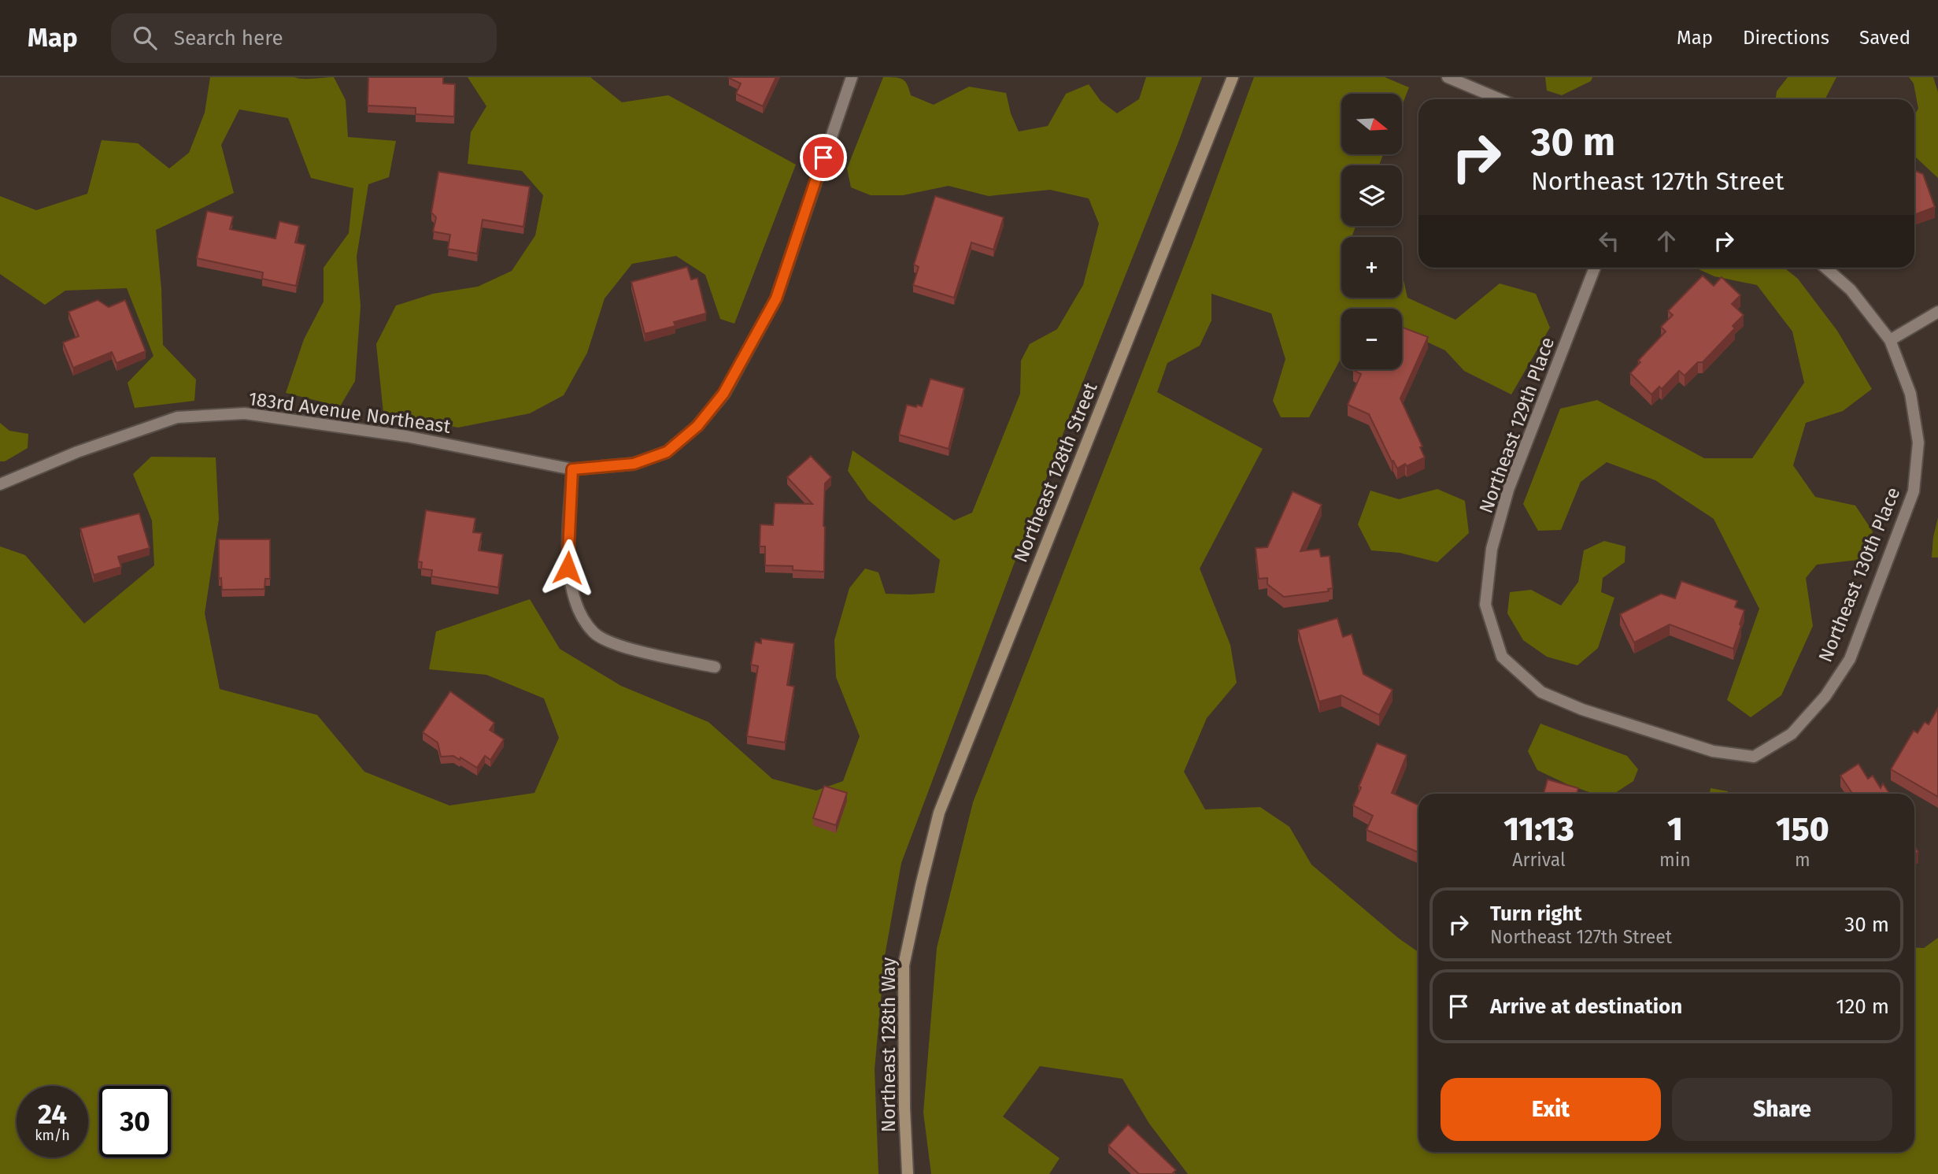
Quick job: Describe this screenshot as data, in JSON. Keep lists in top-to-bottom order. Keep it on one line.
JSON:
{"streets":{"street":["183rd Avenue Northeast","Northeast 129th Place","Northeast 128th Street","Northeast 130th Place","Northeast 128th Way"]},"crossings":[["Northeast 129th Place","Northeast 130th Place"],["Northeast 128th Street","Northeast 128th Way"]],"north":"right","page":{"header":"Map","search":"Search here","nav":["Map","Directions","Saved"],"map_buttons":["+","−"],"turn":["30 m","Northeast 127th Street"],"eta":["11:13","Arrival","1","min","150","m"],"list":[{"name":"Turn right","note":"Northeast 127th Street","value":"30 m"},{"name":"Arrive at destination","value":"120 m"}],"buttons":["Exit","Share"],"speed":"24 km/h","limit":"30"}}
